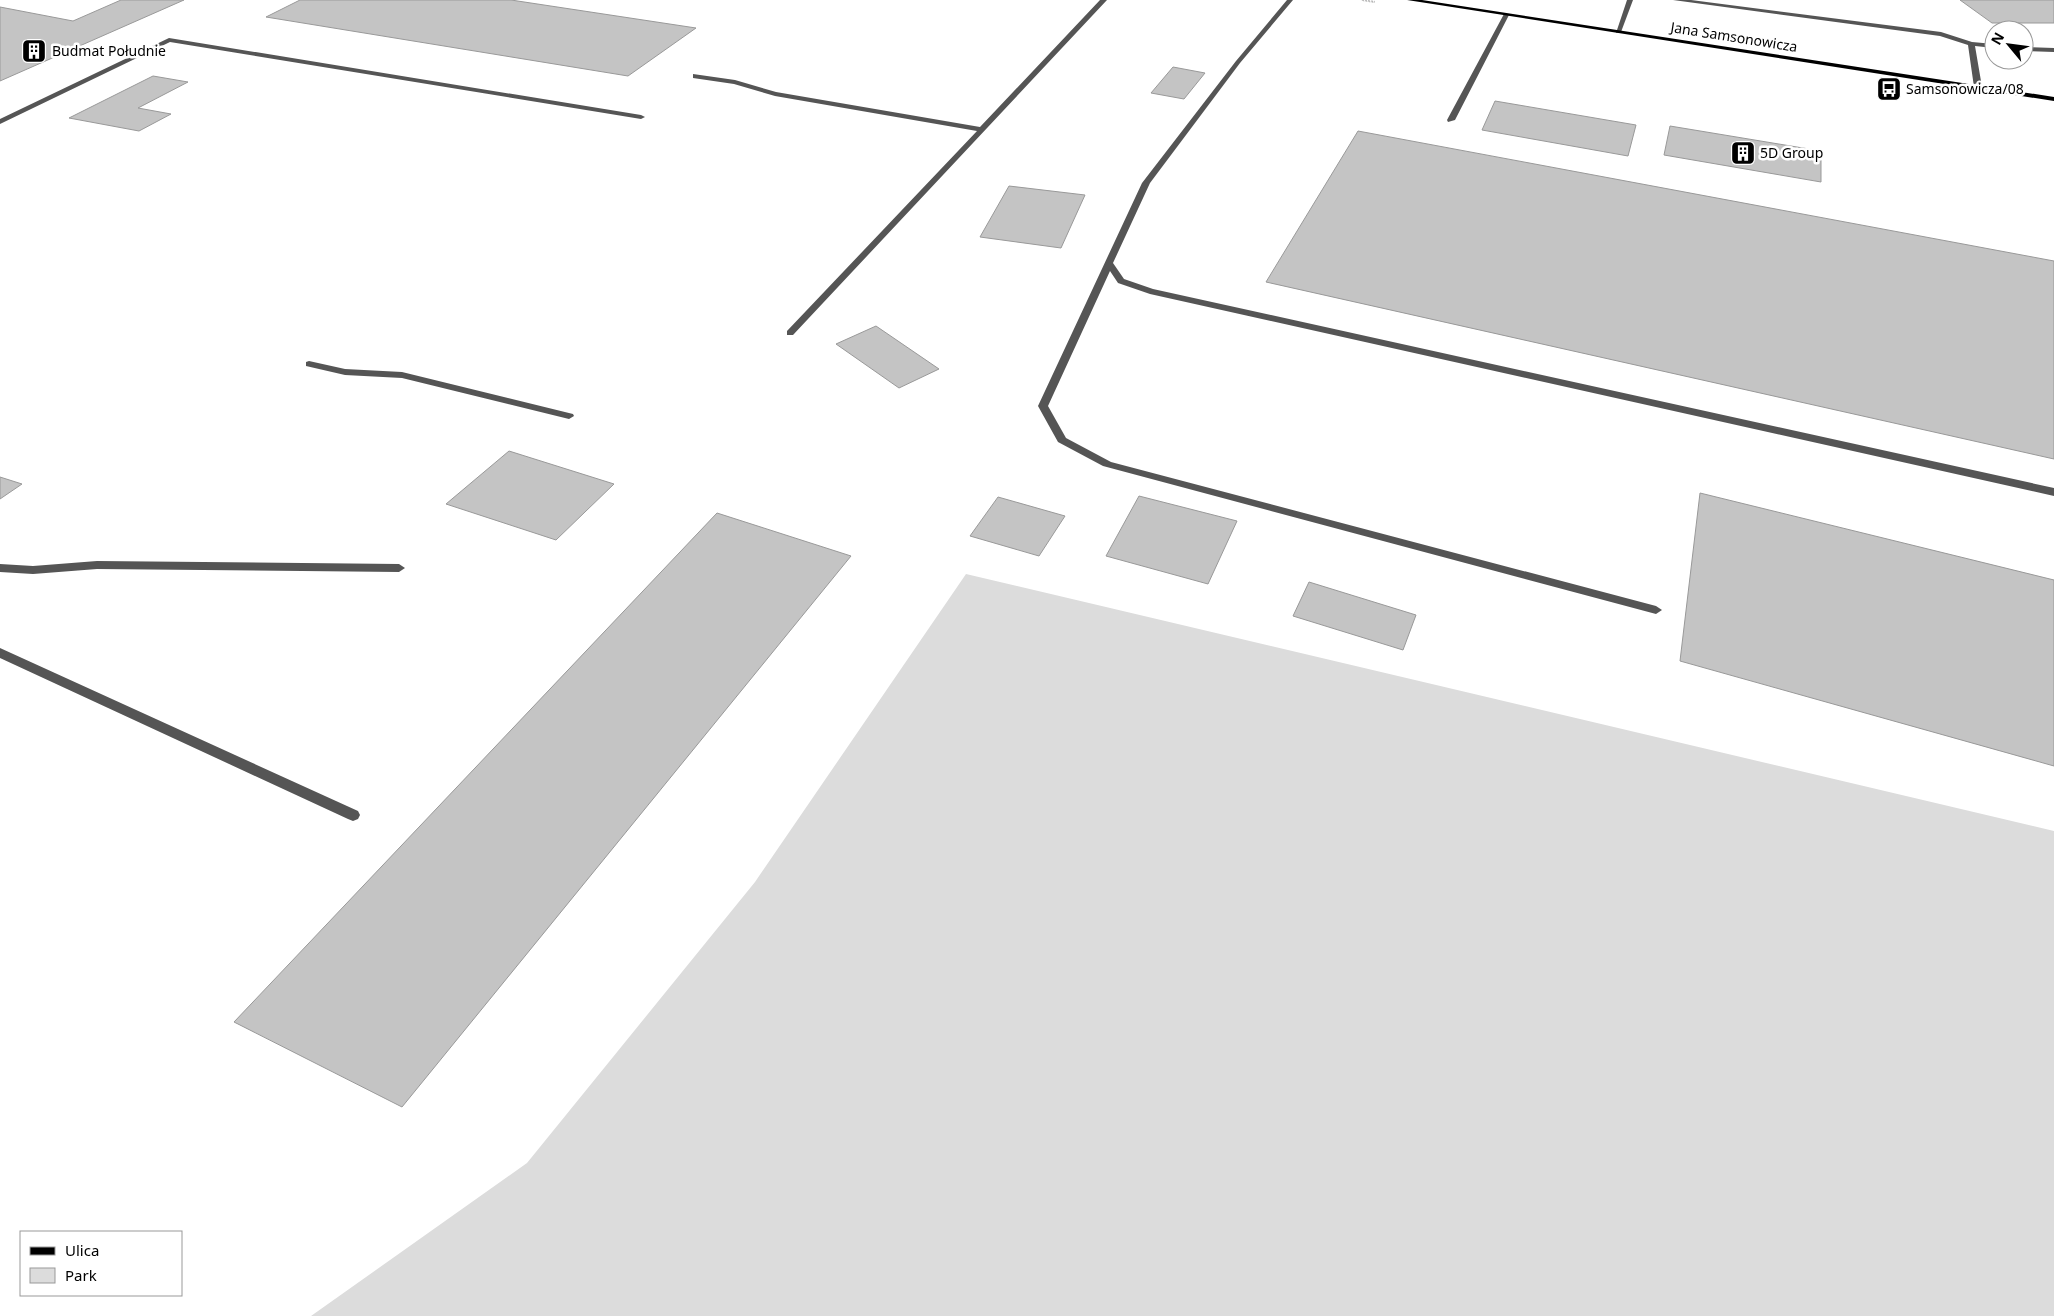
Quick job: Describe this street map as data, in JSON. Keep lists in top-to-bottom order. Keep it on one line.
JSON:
{"streets":{"main road":["Jana Samsonowicza"]},"places":{"building":["Budmat Południe","5D Group"],"bus stop":["Samsonowicza/08"]},"legend":["Ulica","Park"],"north":"top left"}
